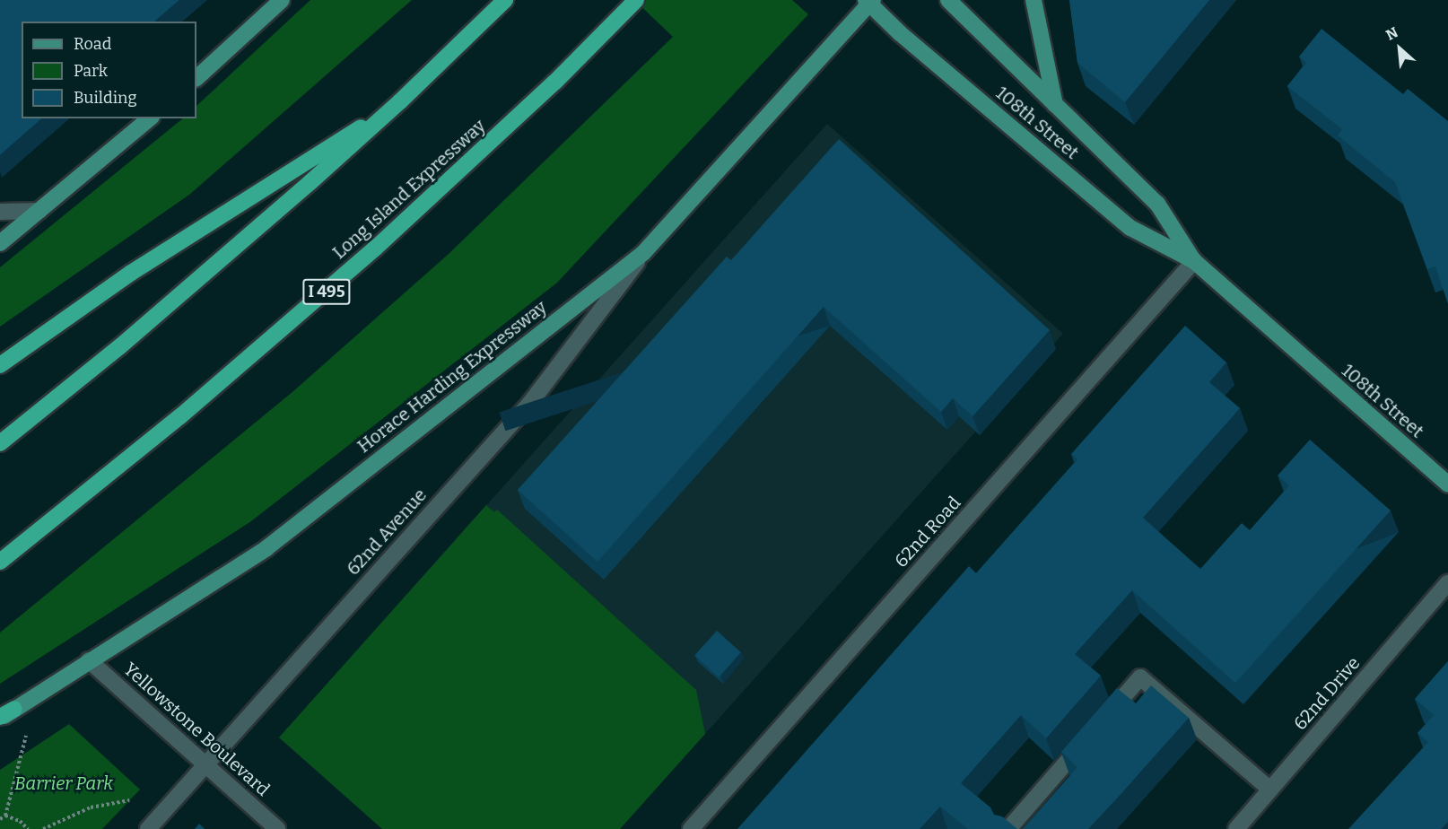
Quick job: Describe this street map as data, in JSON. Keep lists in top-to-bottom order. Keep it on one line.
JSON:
{"streets":{"highway":["Long Island Expressway","I 495"],"main road":["108th Street","Horace Harding Expressway"],"street":["62nd Avenue","62nd Road","62nd Drive","Yellowstone Boulevard"]},"crossings":[["108th Street","Horace Harding Expressway"],["108th Street","62nd Road"],["Horace Harding Expressway","62nd Avenue"],["Horace Harding Expressway","Yellowstone Boulevard"],["62nd Avenue","Yellowstone Boulevard"]],"parks":["Barrier Park"],"legend":["Road","Park","Building"],"north":"top left"}
